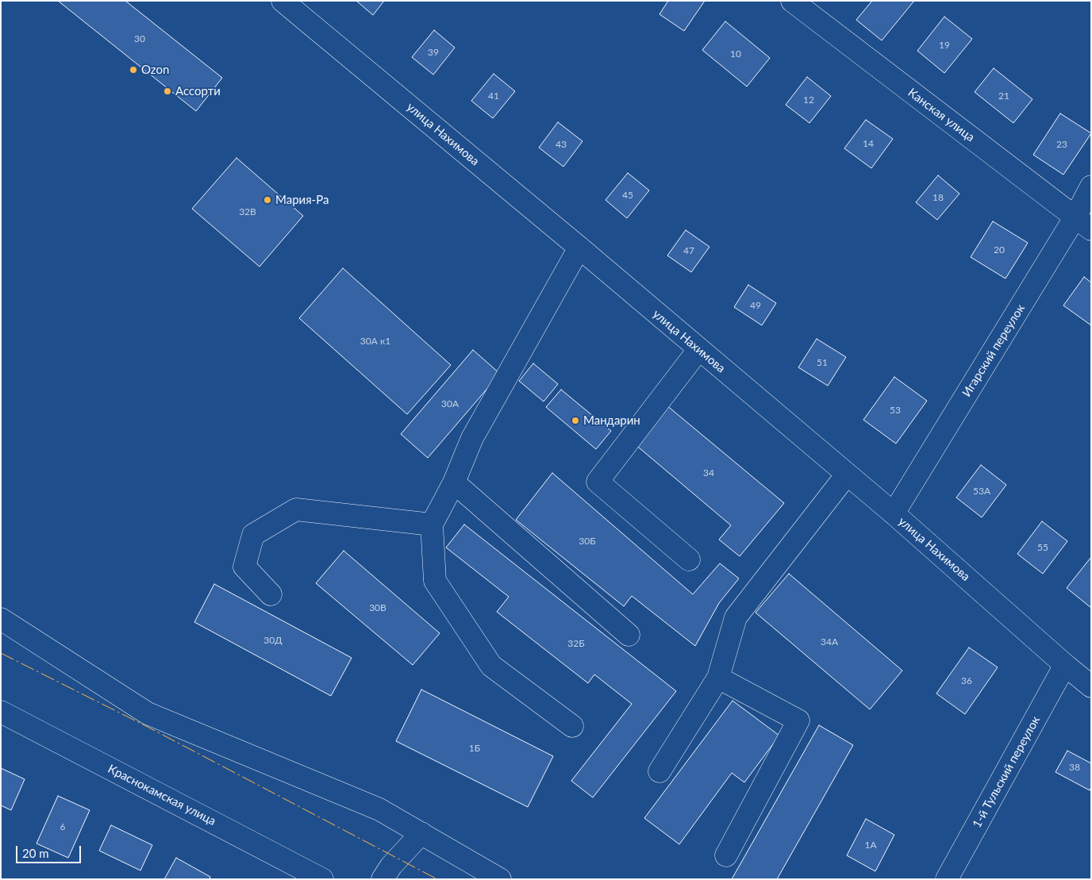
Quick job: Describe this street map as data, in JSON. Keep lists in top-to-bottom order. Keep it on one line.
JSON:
{"streets":{"main road":["Канская улица","улица Нахимова","Игарский переулок","1-й Тульский переулок","Краснокамская улица"]},"crossings":[["Канская улица","Игарский переулок"],["улица Нахимова","Игарский переулок"],["улица Нахимова","1-й Тульский переулок"]],"places":["Ozon","Ассорти","Мария-Ра","Мандарин"],"house_numbers":["30","19","39","10","41","21","12","14","43","23","45","18","32В","20","47","49","30А к1","51","30А","53","34","53А","30Б","55","30В","30Д","34А","32Б","36","1Б","38","6","1А"],"scale_bar":"20 m"}
